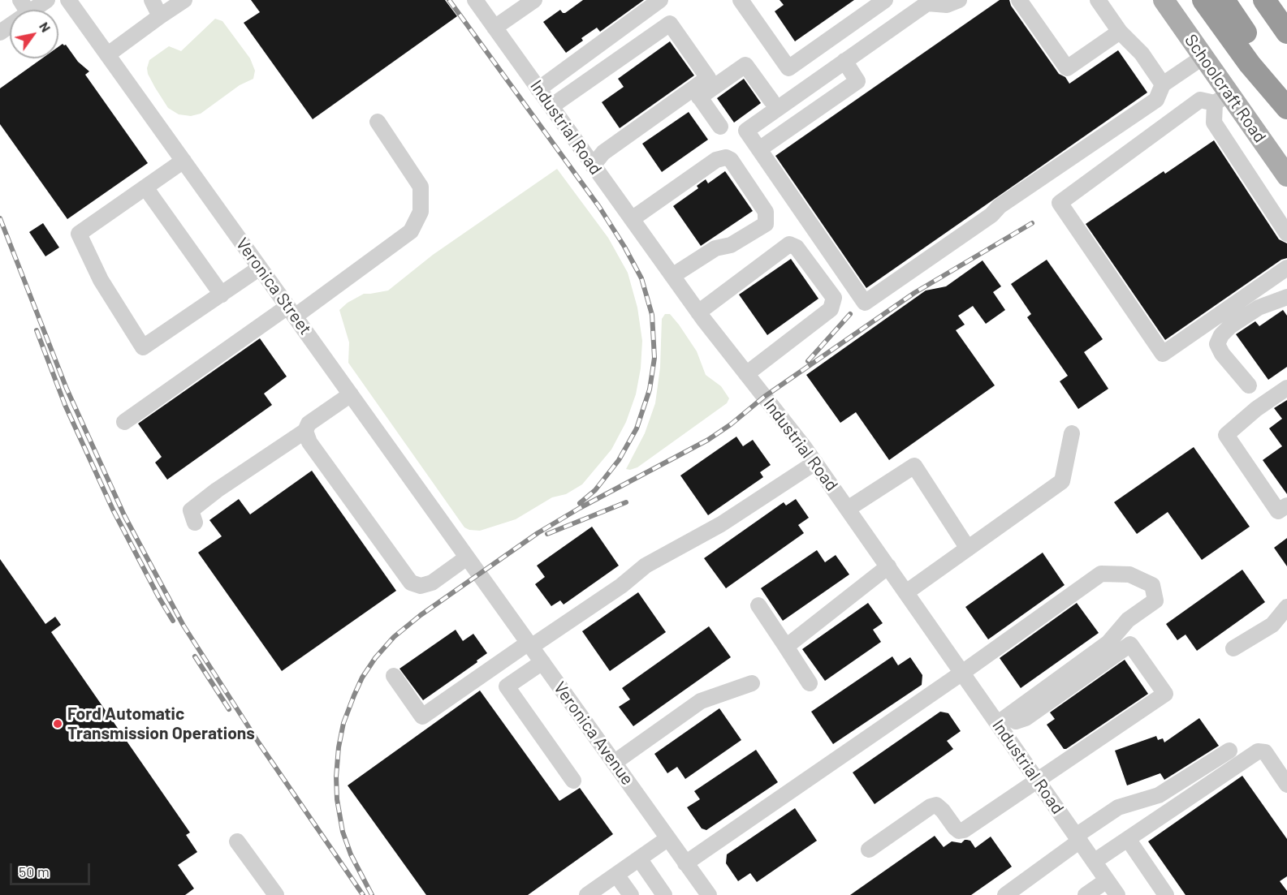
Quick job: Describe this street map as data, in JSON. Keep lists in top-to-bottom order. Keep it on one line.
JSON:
{"streets":{"main road":["Schoolcraft Road"],"street":["Industrial Road","Veronica Street","Veronica Avenue"]},"crossings":[["Veronica Street","Veronica Avenue"]],"places":["Ford Automatic Transmission Operations"],"scale_bar":"50 m","north":"top right"}
